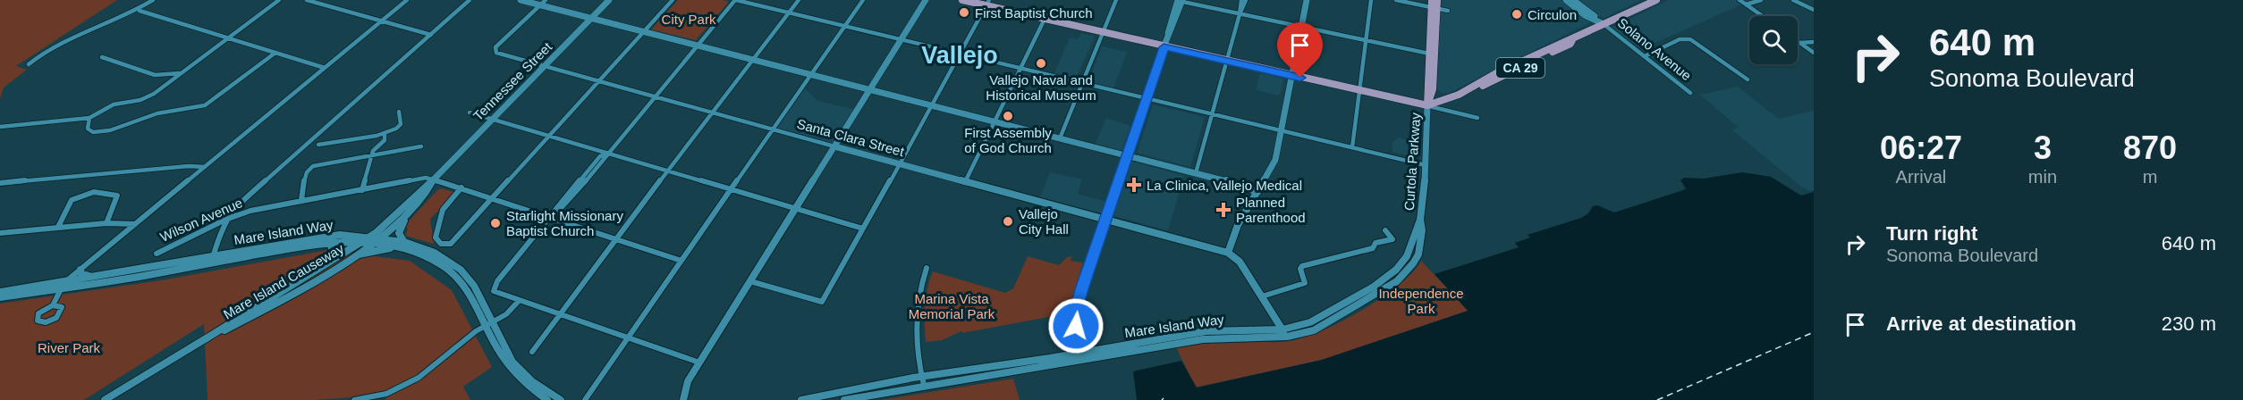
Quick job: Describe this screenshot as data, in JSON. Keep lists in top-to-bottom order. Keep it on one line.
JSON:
{"streets":{"main road":["Solano Avenue","CA 29","Tennessee Street","Santa Clara Street","Curtola Parkway","Mare Island Way","Mare Island Causeway"],"street":["Wilson Avenue"]},"crossings":[["Solano Avenue","CA 29"],["CA 29","Curtola Parkway"],["Tennessee Street","Santa Clara Street"],["Tennessee Street","Wilson Avenue"],["Tennessee Street","Mare Island Way"],["Tennessee Street","Mare Island Causeway"],["Curtola Parkway","Mare Island Way"],["Mare Island Way","Mare Island Causeway"]],"districts":["Vallejo"],"parks":["City Park","Independence Park","Marina Vista Memorial Park","River Park"],"places":{"other":["First Baptist Church","Circulon","Vallejo Naval and Historical Museum","First Assembly of God Church","Vallejo City Hall","Starlight Missionary Baptist Church"],"health":["La Clinica, Vallejo Medical","Planned Parenthood"]},"page":{"turn":["640 m","Sonoma Boulevard"],"eta":["06:27","Arrival","3","min","870","m"],"list":[{"name":"Turn right","note":"Sonoma Boulevard","value":"640 m"},{"name":"Arrive at destination","value":"230 m"}]}}
